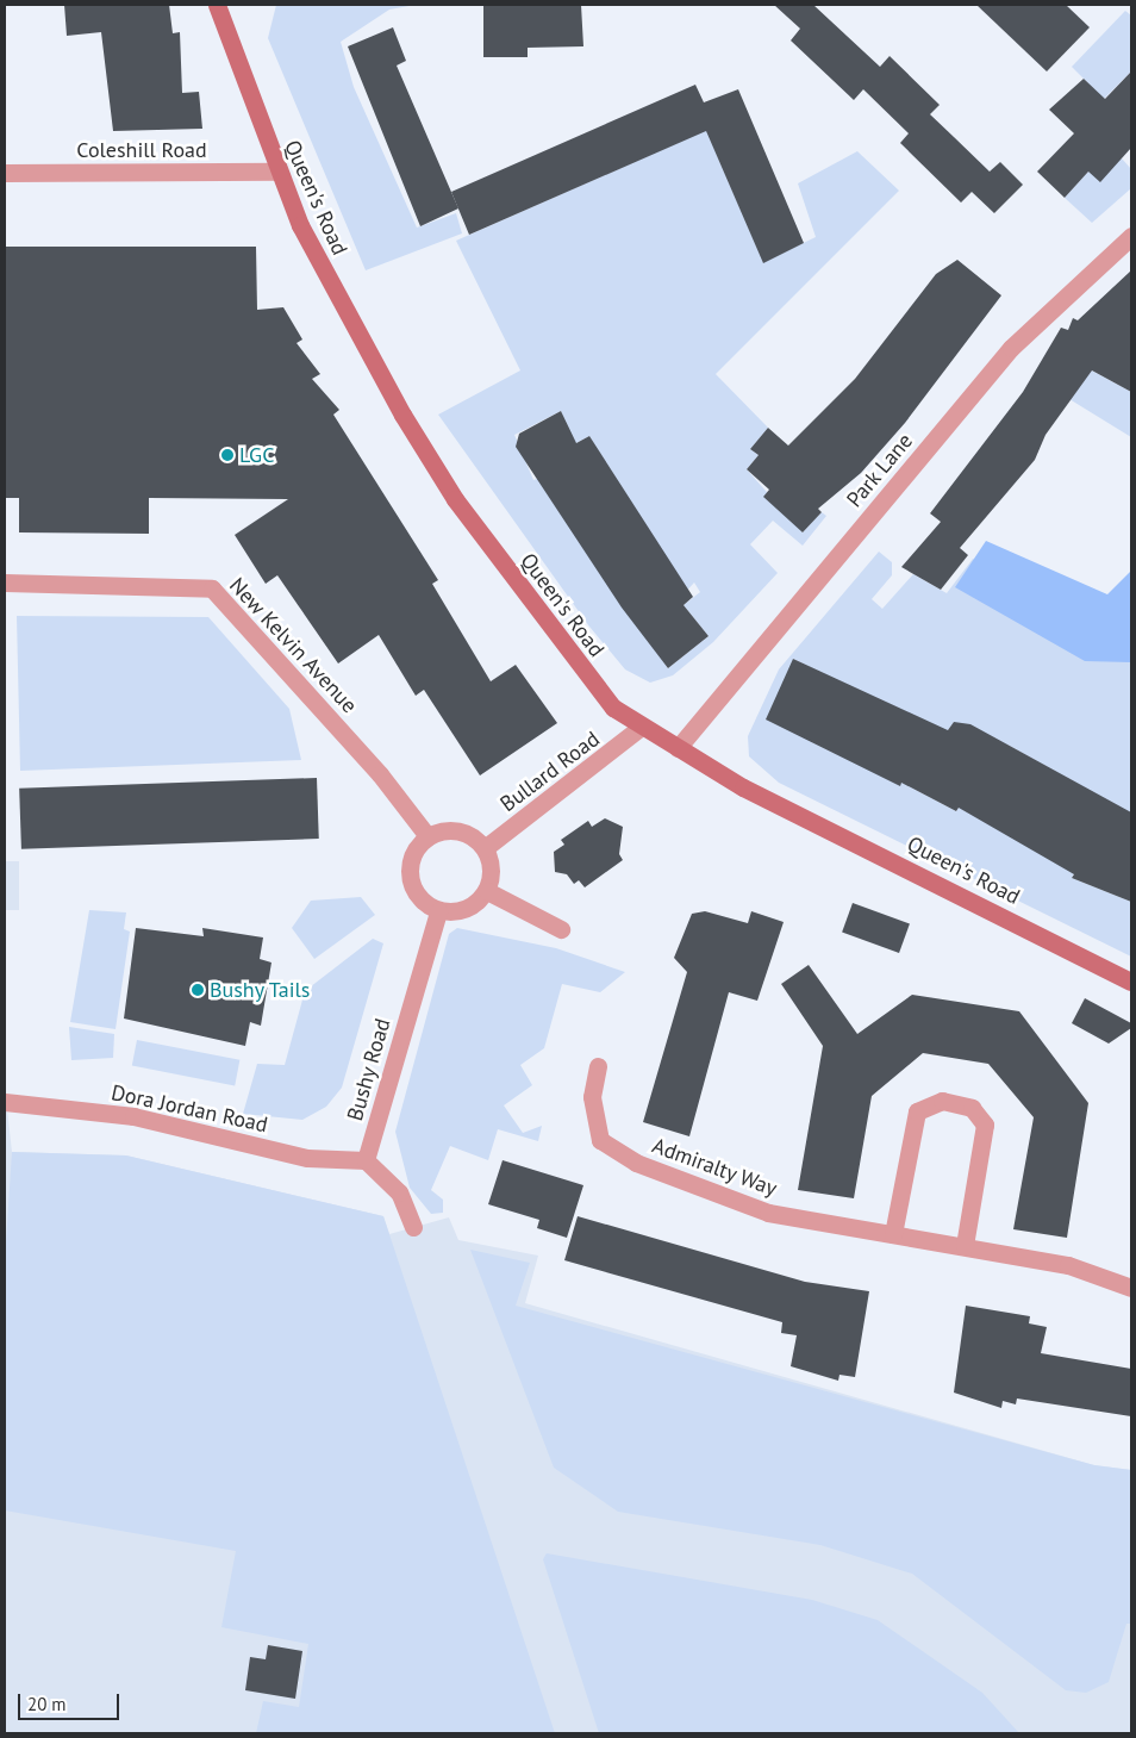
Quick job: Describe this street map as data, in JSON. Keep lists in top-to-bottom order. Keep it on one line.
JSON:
{"streets":{"main road":["Queen's Road"],"street":["Coleshill Road","Park Lane","New Kelvin Avenue","Bullard Road","Bushy Road","Dora Jordan Road","Admiralty Way"]},"crossings":[["Coleshill Road","Queen's Road"],["Queen's Road","Park Lane"],["Queen's Road","Bullard Road"],["New Kelvin Avenue","Bullard Road"],["New Kelvin Avenue","Bushy Road"],["Bullard Road","Bushy Road"],["Bushy Road","Dora Jordan Road"]],"places":["LGC","Bushy Tails"],"scale_bar":"20 m"}
